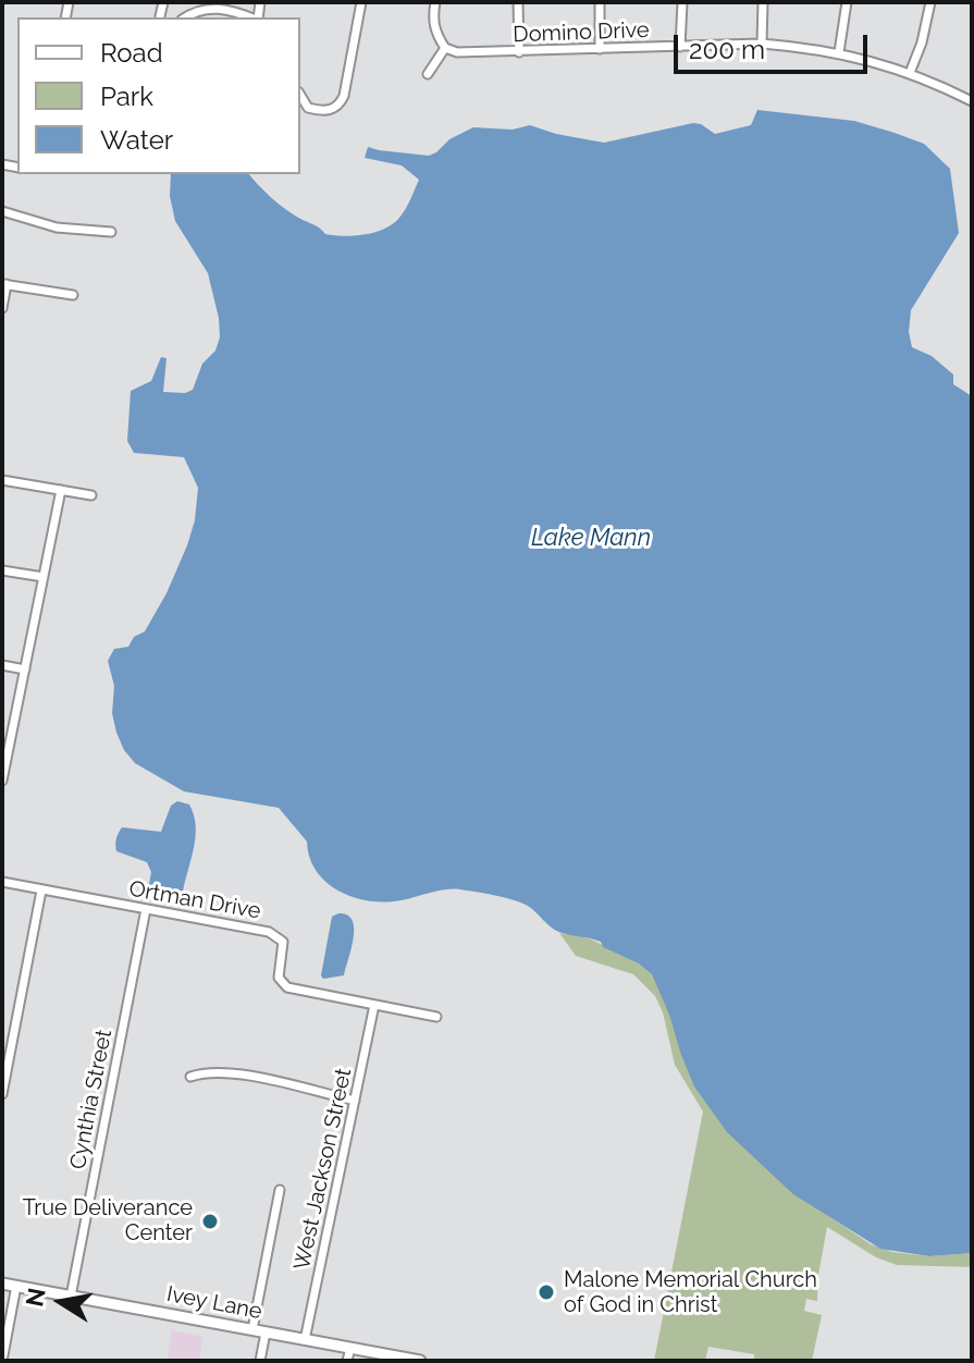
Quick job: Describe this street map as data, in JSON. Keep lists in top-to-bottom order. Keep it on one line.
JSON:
{"streets":{"street":["Domino Drive","Ortman Drive","Cynthia Street","West Jackson Street","Ivey Lane"]},"crossings":[["Ortman Drive","Cynthia Street"],["Ortman Drive","West Jackson Street"],["Cynthia Street","Ivey Lane"],["West Jackson Street","Ivey Lane"]],"water":["Lake Mann"],"places":["True Deliverance Center","Malone Memorial Church of God in Christ"],"legend":["Road","Park","Water"],"scale_bar":"200 m","north":"left"}
